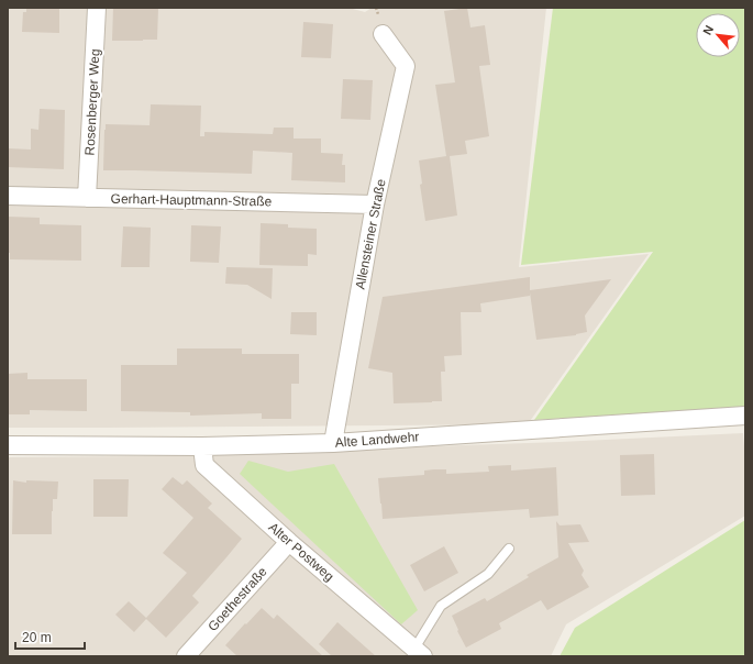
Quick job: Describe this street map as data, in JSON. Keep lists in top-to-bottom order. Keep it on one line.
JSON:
{"streets":{"street":["Rosenberger Weg","Gerhart-Hauptmann-Straße","Allensteiner Straße","Alte Landwehr","Alter Postweg","Goethestraße"]},"crossings":[["Rosenberger Weg","Gerhart-Hauptmann-Straße"],["Gerhart-Hauptmann-Straße","Allensteiner Straße"],["Allensteiner Straße","Alte Landwehr"],["Alte Landwehr","Alter Postweg"],["Alter Postweg","Goethestraße"]],"scale_bar":"20 m","north":"top left"}
